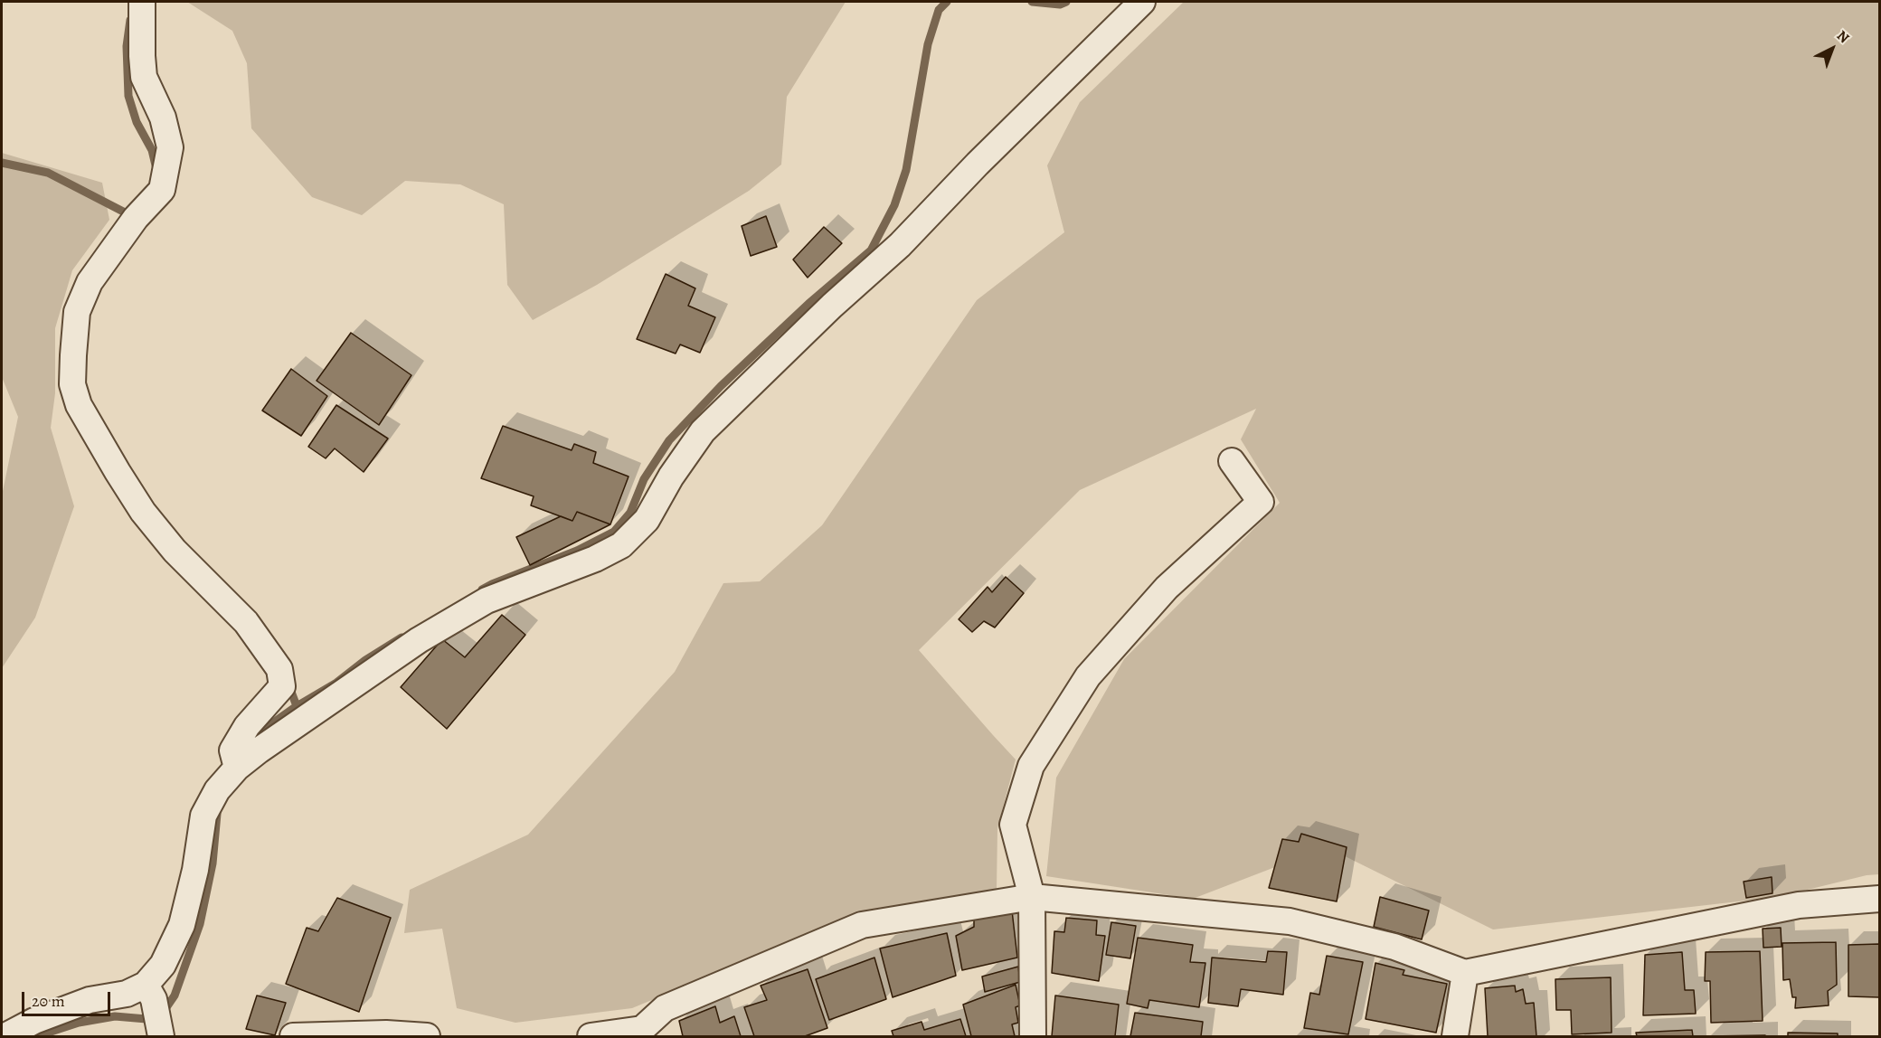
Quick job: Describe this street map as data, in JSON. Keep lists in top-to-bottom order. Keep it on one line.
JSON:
{"scale_bar":"20 m","north":"top right"}
